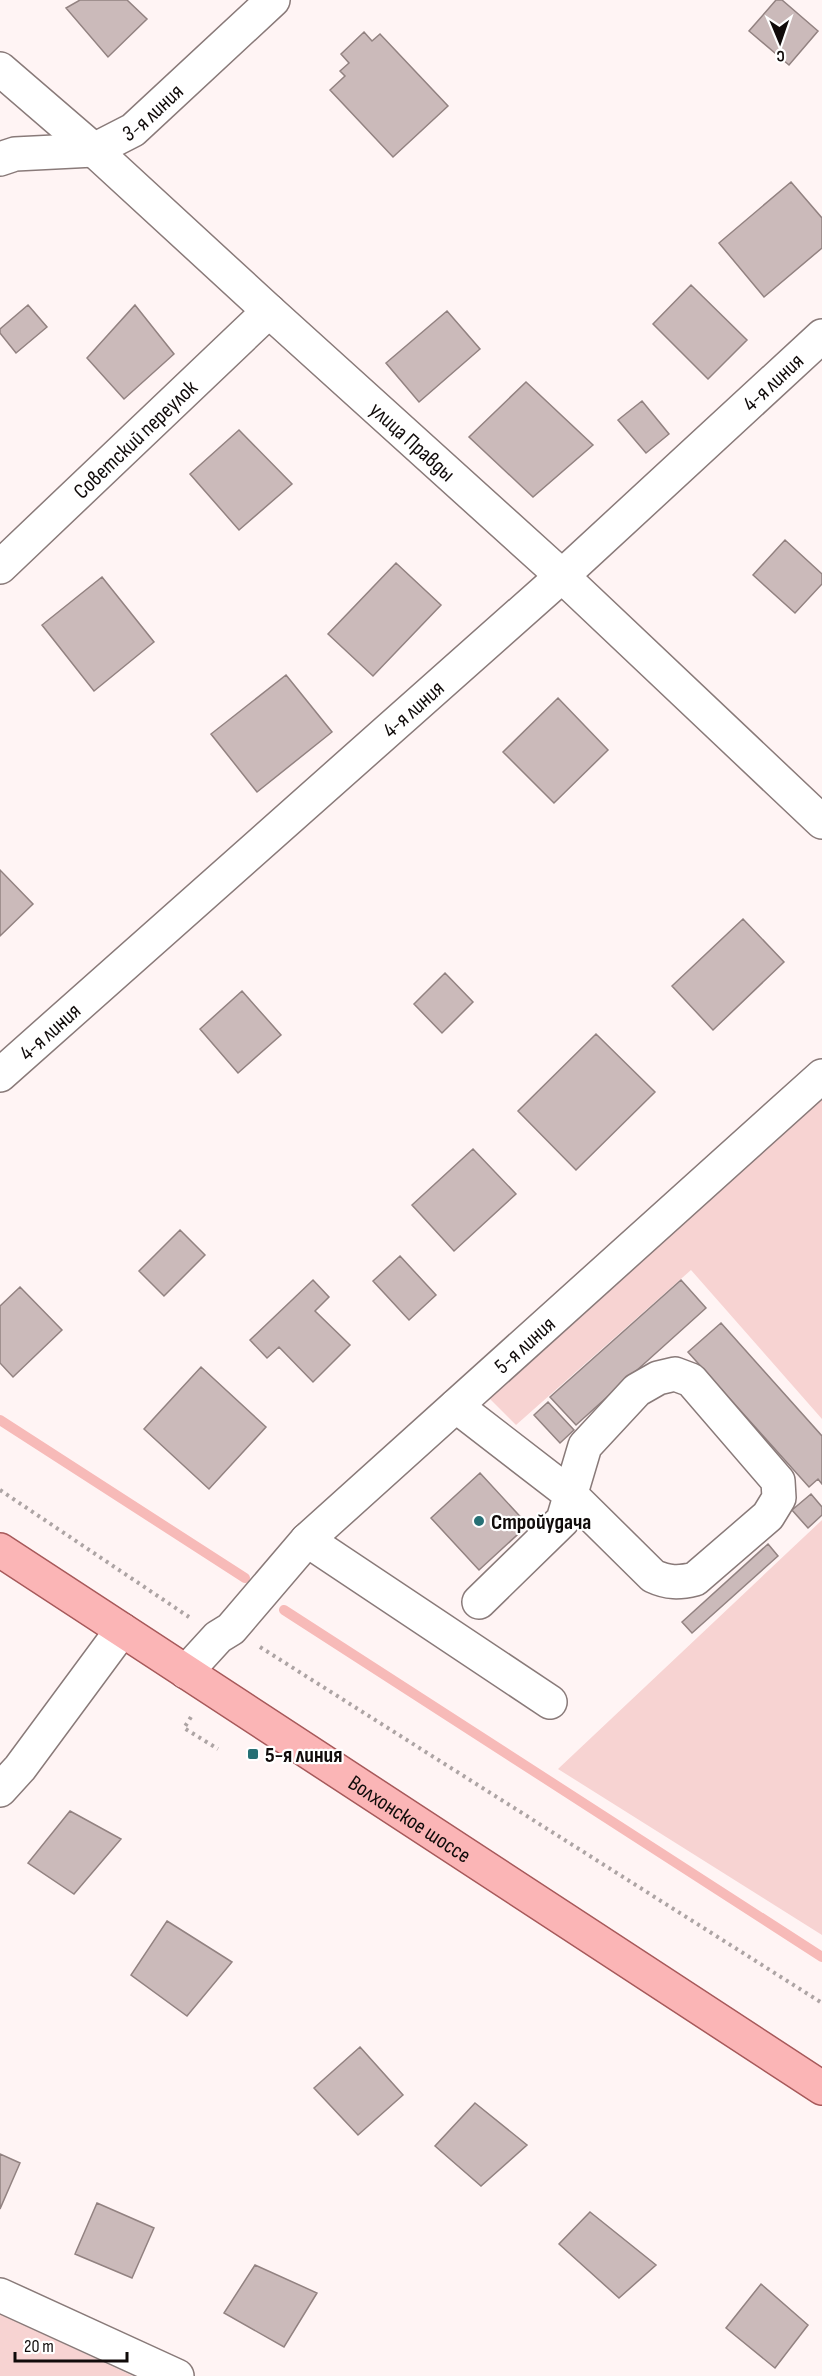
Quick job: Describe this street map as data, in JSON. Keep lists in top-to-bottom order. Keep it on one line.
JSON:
{"streets":{"main road":["Волхонское шоссе"],"street":["3-я линия","4-я линия","Советский переулок","улица Правды","5-я линия"]},"crossings":[["3-я линия","улица Правды"],["4-я линия","улица Правды"],["Советский переулок","улица Правды"],["5-я линия","Волхонское шоссе"]],"places":{"other":["Стройудача"],"transit":["5-я линия"]},"scale_bar":"20 m","north":"bottom"}
